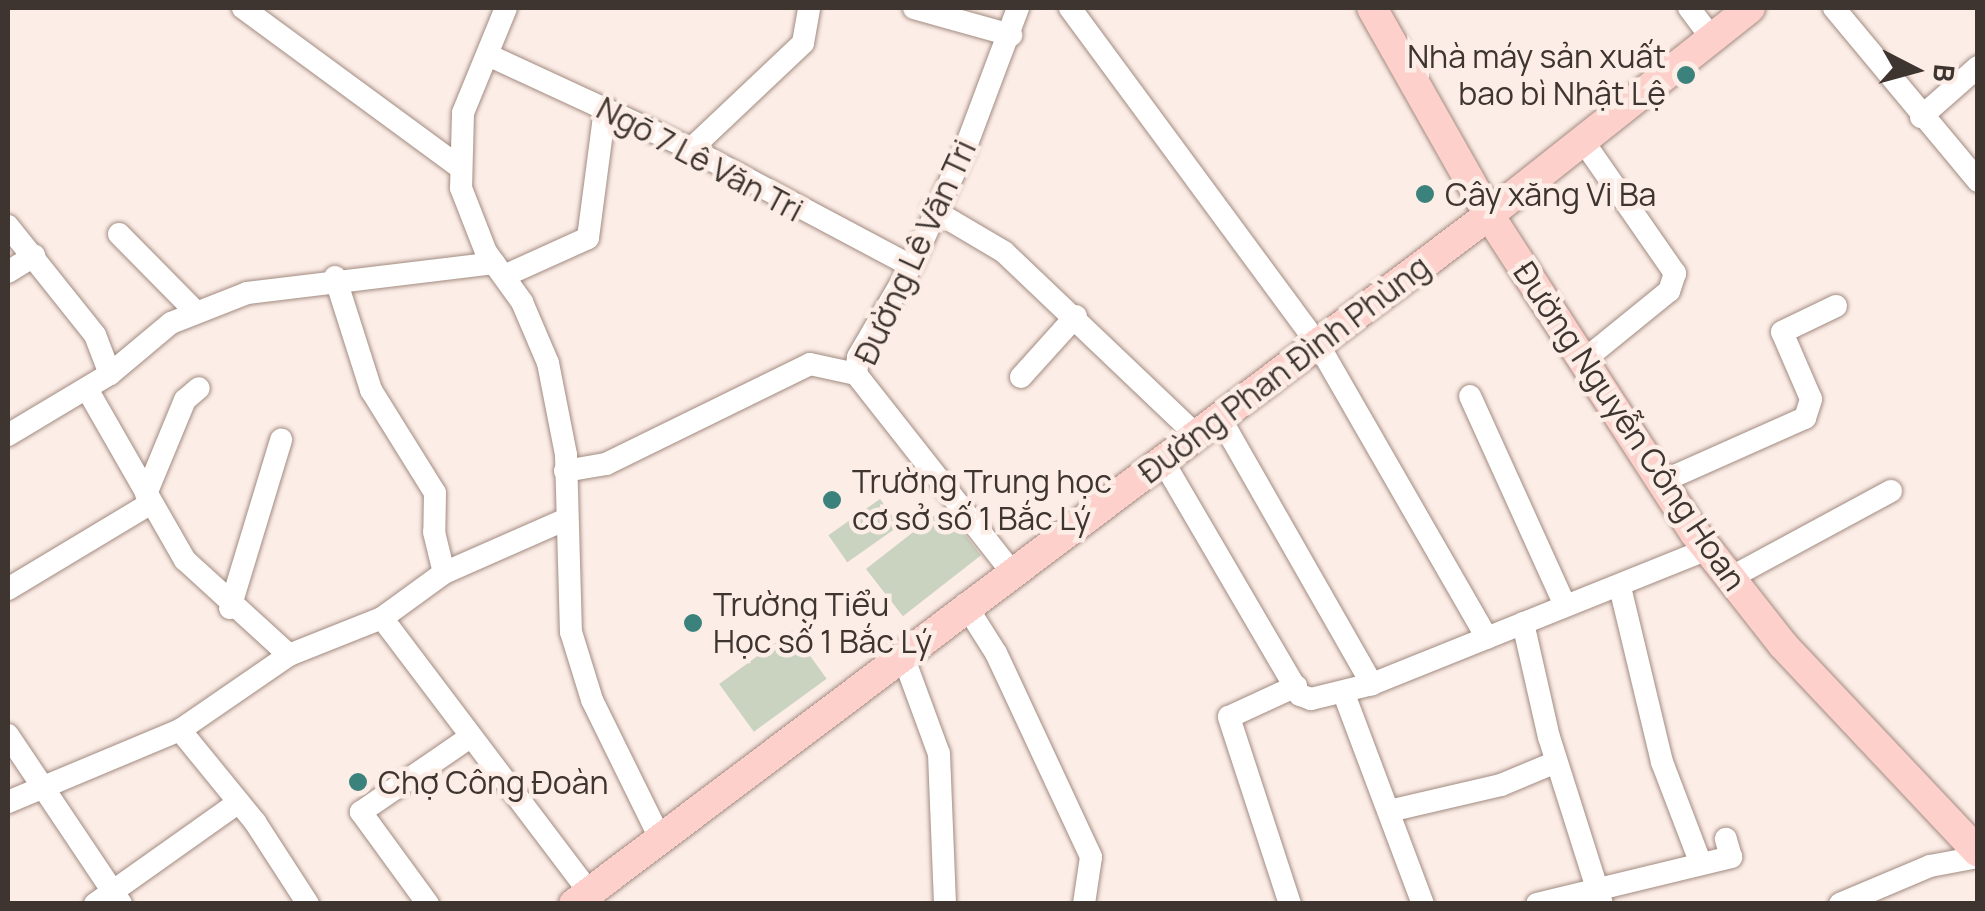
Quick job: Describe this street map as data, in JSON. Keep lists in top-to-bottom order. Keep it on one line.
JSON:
{"streets":{"main road":["Đường Phan Đình Phùng","Đường Nguyễn Công Hoan"],"street":["Ngõ 7 Lê Văn Tri","Đường Lê Văn Tri"]},"crossings":[["Ngõ 7 Lê Văn Tri","Đường Lê Văn Tri"],["Đường Lê Văn Tri","Đường Phan Đình Phùng"],["Đường Phan Đình Phùng","Đường Nguyễn Công Hoan"]],"places":["Nhà máy sản xuất bao bì Nhật Lệ","Cây xăng Vi Ba","Trường Trung học cơ sở số 1 Bắc Lý","Trường Tiểu Học số 1 Bắc Lý","Chợ Công Đoàn"],"north":"right"}
